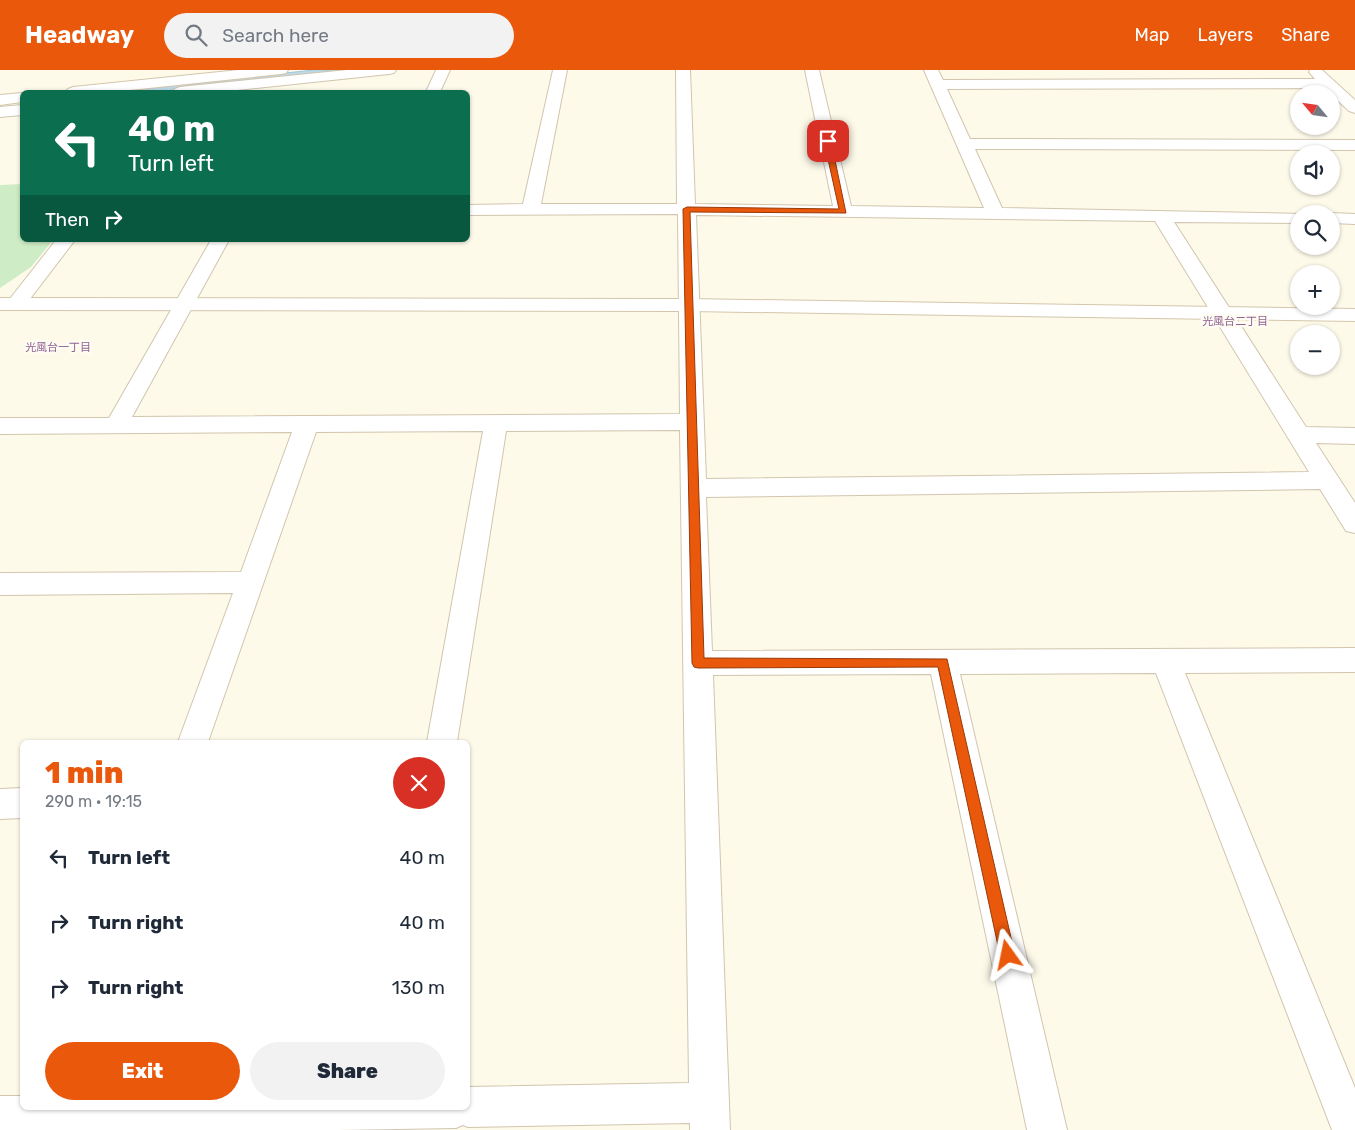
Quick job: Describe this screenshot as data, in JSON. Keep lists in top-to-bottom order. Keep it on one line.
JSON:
{"districts":["光風台二丁目","光風台一丁目"],"north":"top left","page":{"header":"Headway","search":"Search here","nav":["Map","Layers","Share"],"map_buttons":["+","−"],"turn":["40 m","Turn left"],"then":"Then","heading":["1 min","290 m · 19:15"],"list":[{"name":"Turn left","value":"40 m"},{"name":"Turn right","value":"40 m"},{"name":"Turn right","value":"130 m"}],"buttons":["Exit","Share"]}}
